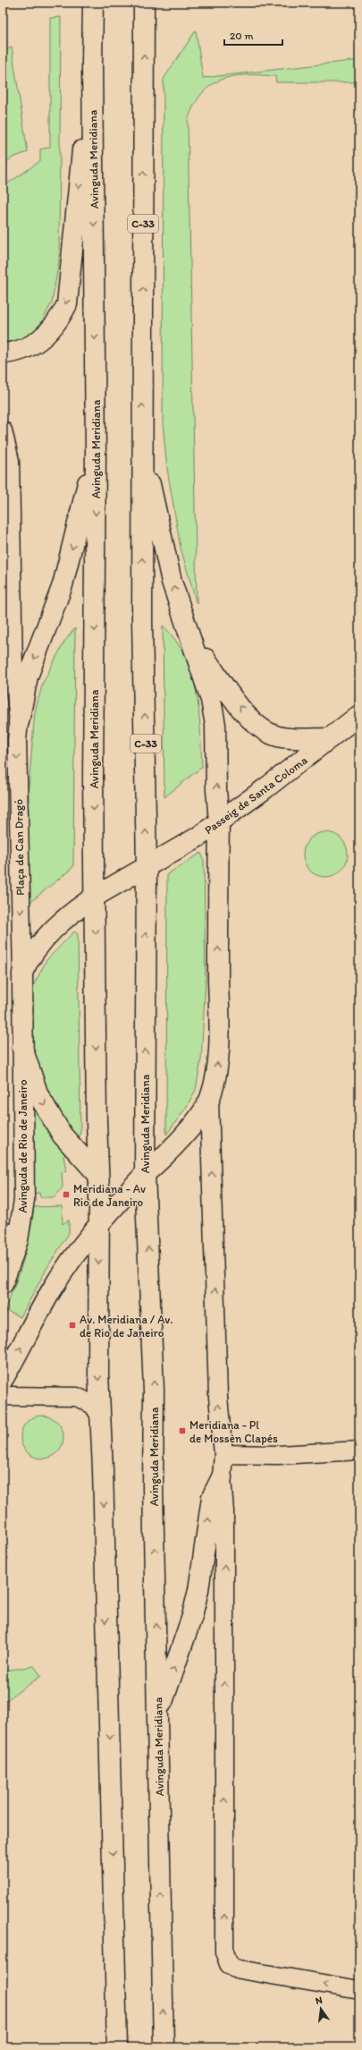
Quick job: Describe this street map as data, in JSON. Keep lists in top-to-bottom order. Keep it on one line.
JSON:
{"streets":{"main road":["Avinguda Meridiana","C-33","Passeig de Santa Coloma","Plaça de Can Dragó","Avinguda de Rio de Janeiro"]},"crossings":[["Avinguda Meridiana","Passeig de Santa Coloma"],["Avinguda Meridiana","Plaça de Can Dragó"],["Plaça de Can Dragó","Avinguda de Rio de Janeiro"]],"one_way":["Plaça de Can Dragó"],"places":{"transit":["Meridiana - Av Rio de Janeiro","Av. Meridiana / Av. de Rio de Janeiro","Meridiana - Pl de Mossèn Clapés"]},"scale_bar":"20 m","north":"top"}
